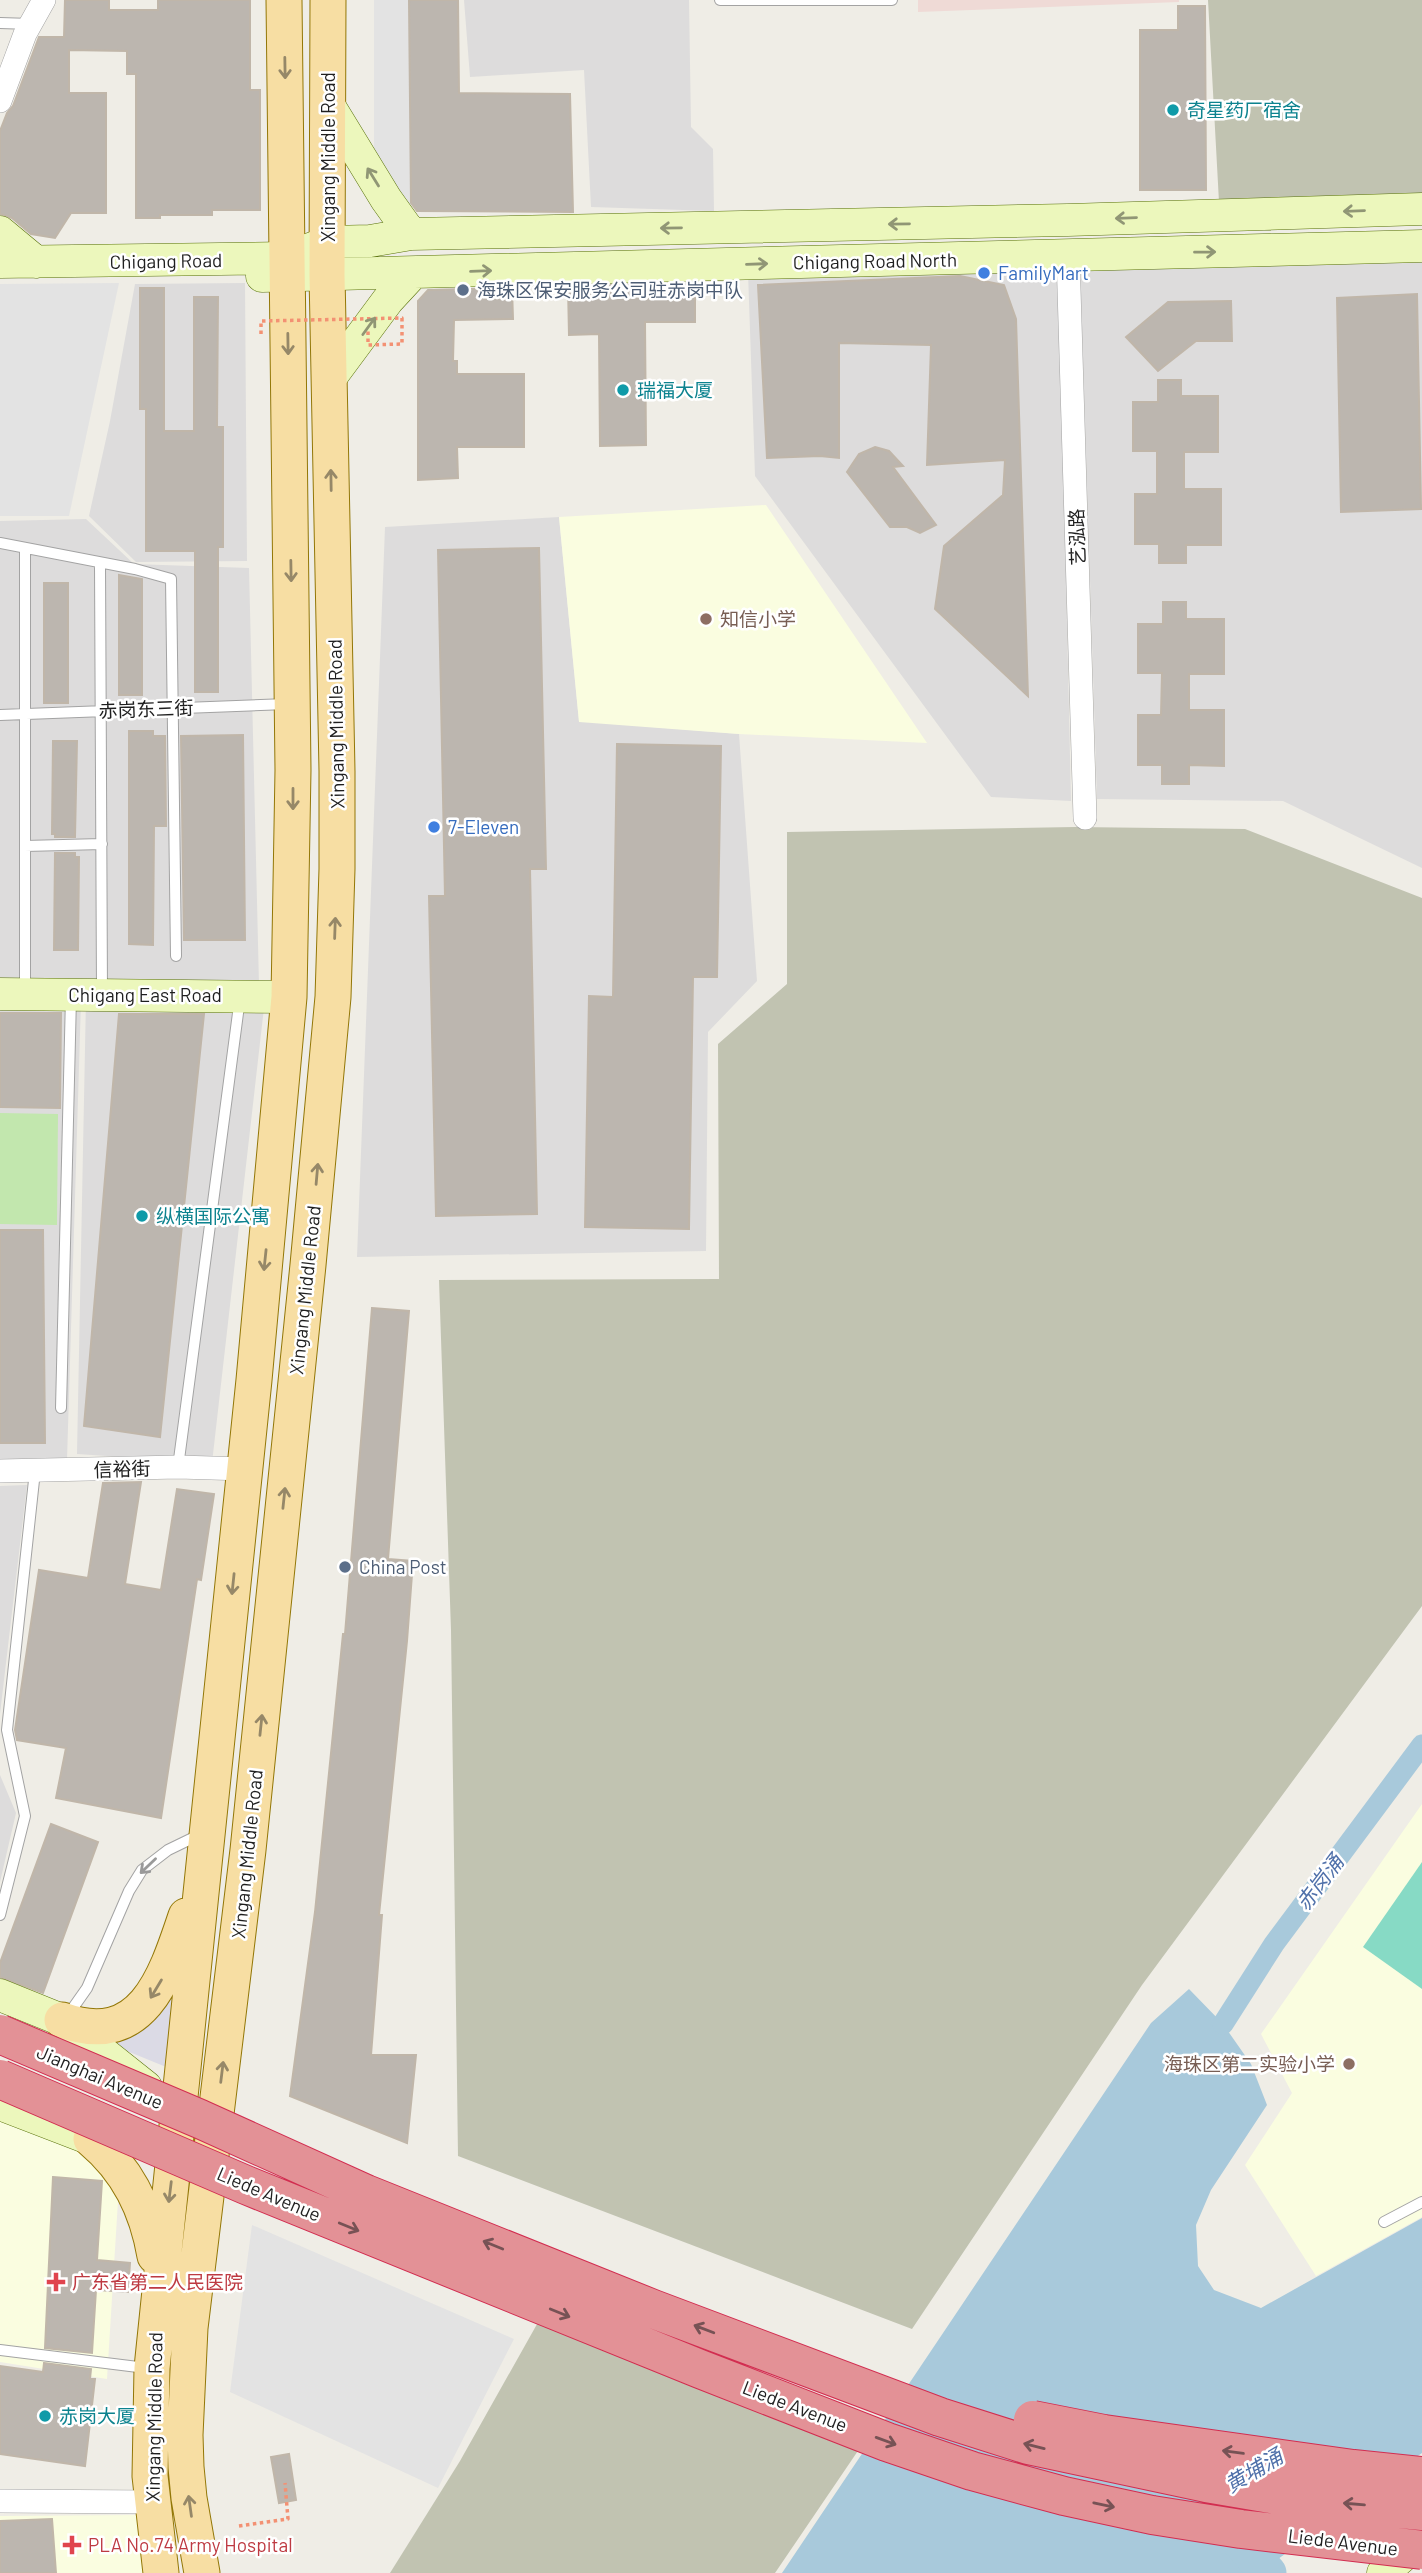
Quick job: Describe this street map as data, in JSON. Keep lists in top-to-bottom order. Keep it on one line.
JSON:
{"streets":{"highway":["Jianghai Avenue","Liede Avenue"],"main road":["Xingang Middle Road","Chigang Road","Chigang Road North","Chigang East Road"],"street":["艺泓路","信裕街"],"lane":["赤岗东三街"]},"crossings":[["Xingang Middle Road","Chigang Road"],["Xingang Middle Road","Chigang Road North"],["Xingang Middle Road","赤岗东三街"],["Xingang Middle Road","Chigang East Road"],["Xingang Middle Road","信裕街"],["Xingang Middle Road","Jianghai Avenue"],["Xingang Middle Road","Liede Avenue"],["Chigang Road","Chigang Road North"],["Chigang Road North","艺泓路"],["Jianghai Avenue","Liede Avenue"]],"water":["赤岗涌","黄埔涌"],"places":{"other":["奇星药厂宿舍","FamilyMart","海珠区保安服务公司驻赤岗中队","瑞福大厦","知信小学","7-Eleven","纵横国际公寓","China Post","海珠区第二实验小学","赤岗大厦"],"health":["广东省第二人民医院","PLA No.74 Army Hospital"]}}
